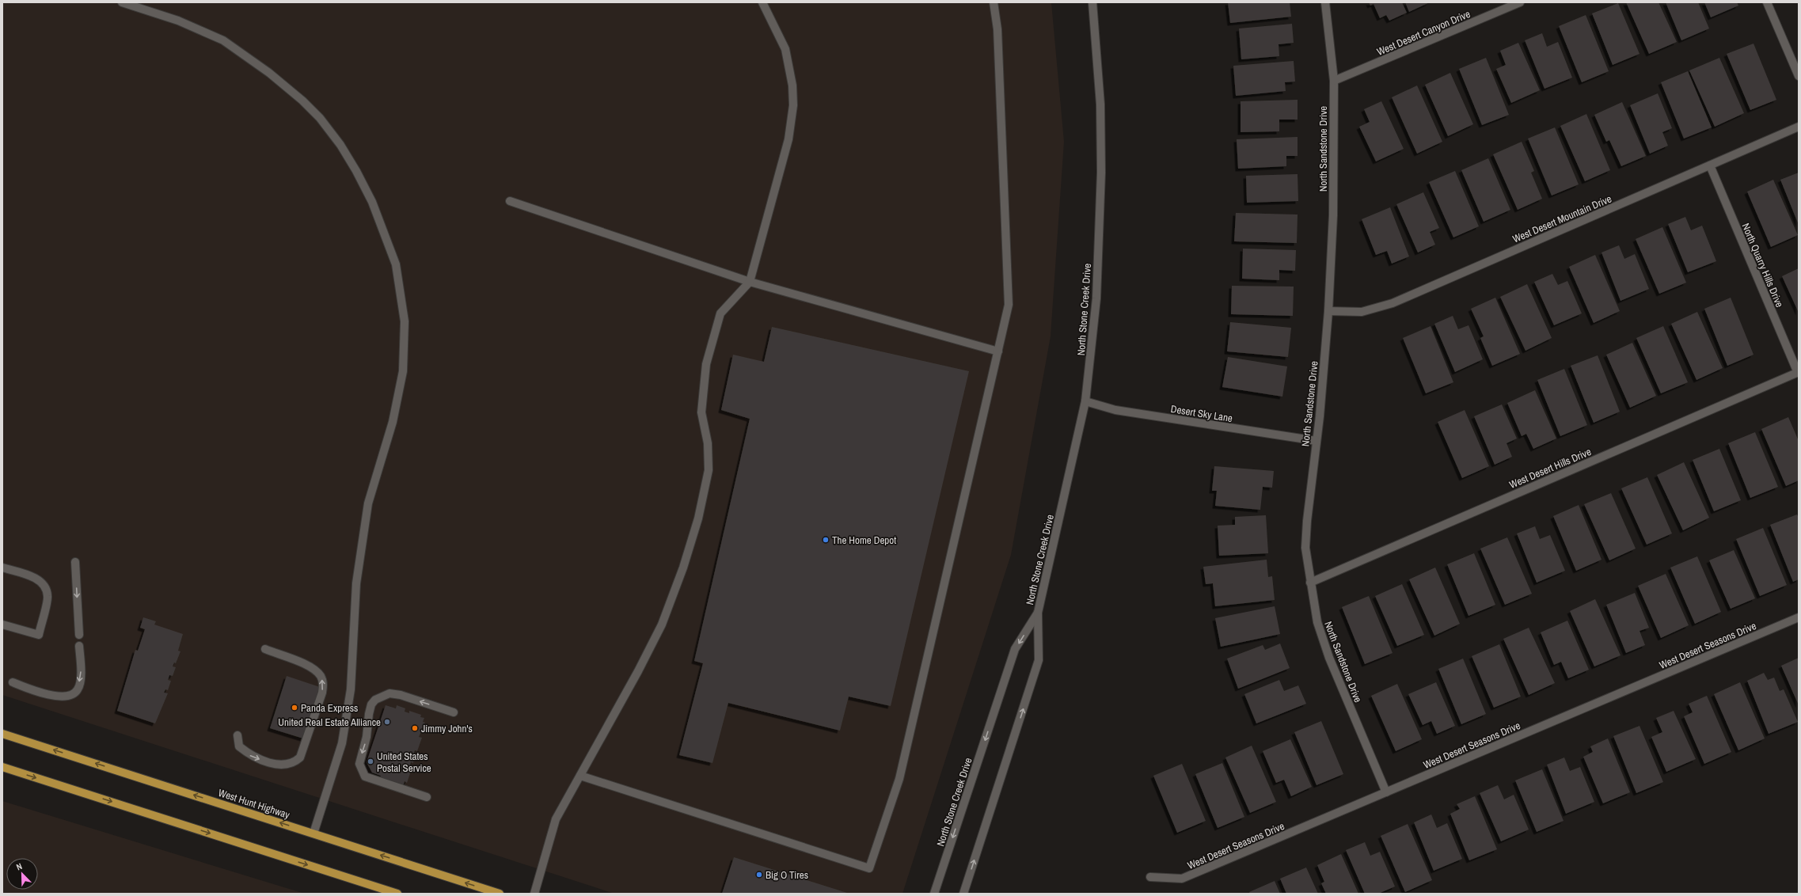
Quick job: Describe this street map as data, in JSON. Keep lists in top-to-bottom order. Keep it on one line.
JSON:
{"streets":{"main road":["West Hunt Highway"],"street":["West Desert Canyon Drive","North Sandstone Drive","West Desert Mountain Drive","North Quarry Hills Drive","North Stone Creek Drive","Desert Sky Lane","West Desert Hills Drive","West Desert Seasons Drive"]},"crossings":[["West Desert Canyon Drive","North Sandstone Drive"],["North Sandstone Drive","West Desert Mountain Drive"],["North Sandstone Drive","Desert Sky Lane"],["North Sandstone Drive","West Desert Hills Drive"],["North Sandstone Drive","West Desert Seasons Drive"],["West Desert Mountain Drive","North Quarry Hills Drive"],["North Quarry Hills Drive","West Desert Hills Drive"],["North Stone Creek Drive","Desert Sky Lane"]],"places":["The Home Depot","Panda Express","United Real Estate Alliance","Jimmy John's","United States Postal Service","Big O Tires"],"north":"top left"}
